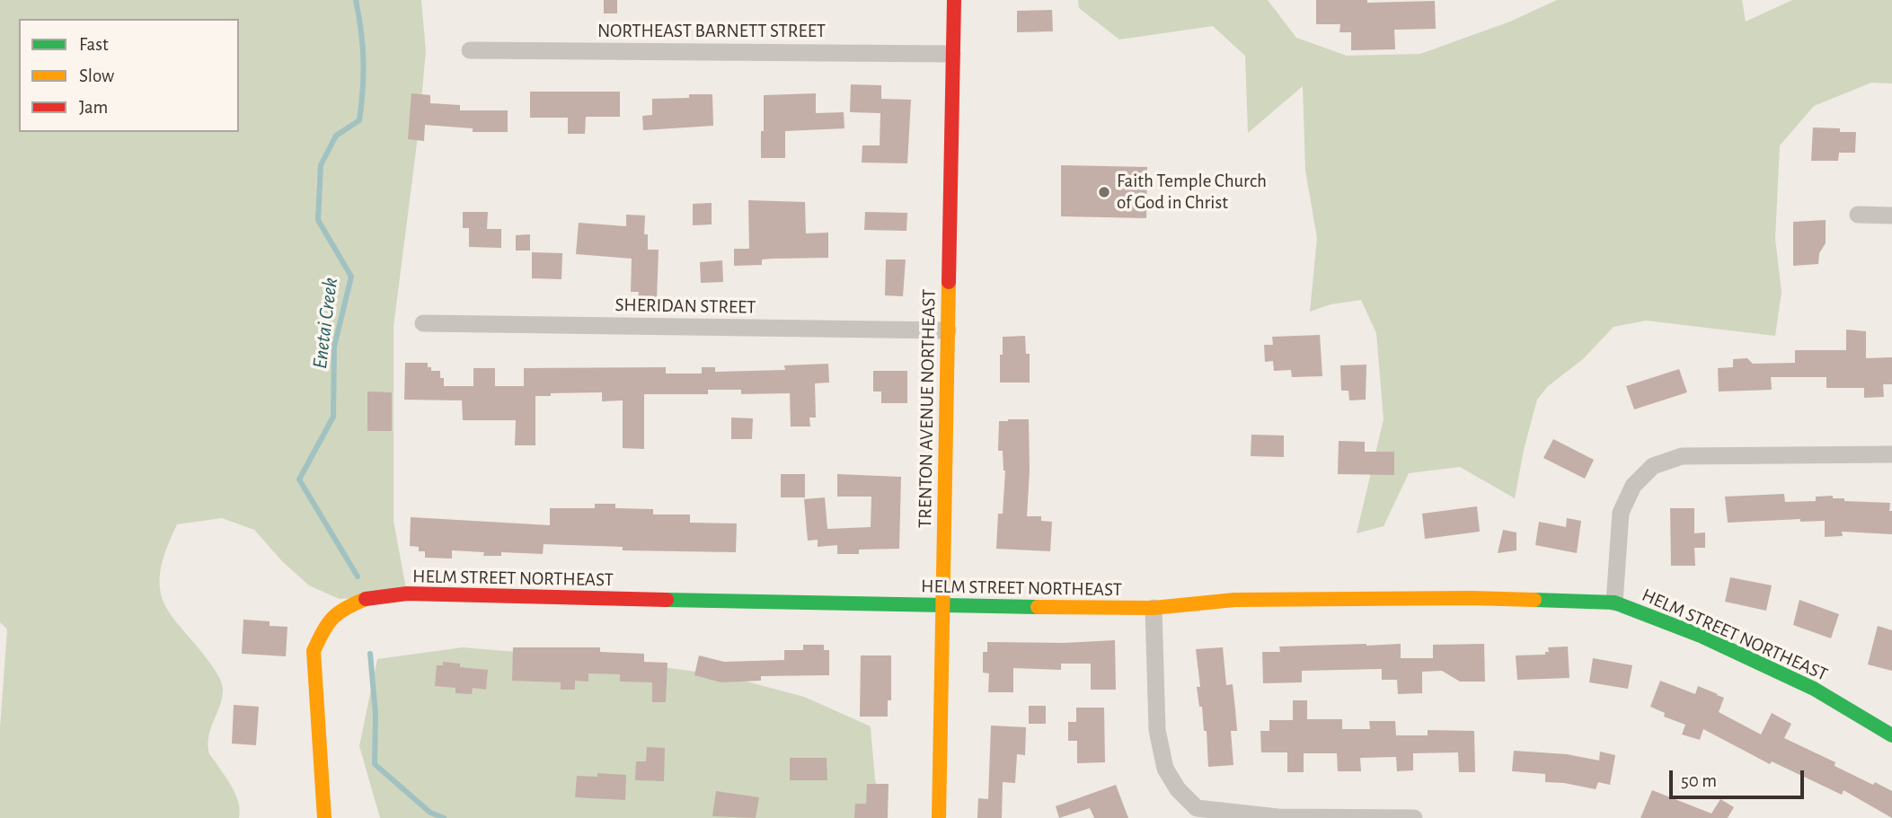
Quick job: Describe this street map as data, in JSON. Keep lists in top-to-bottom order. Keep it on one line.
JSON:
{"streets":{"street":["NORTHEAST BARNETT STREET","SHERIDAN STREET","TRENTON AVENUE NORTHEAST","HELM STREET NORTHEAST"]},"crossings":[["NORTHEAST BARNETT STREET","TRENTON AVENUE NORTHEAST"],["SHERIDAN STREET","TRENTON AVENUE NORTHEAST"],["TRENTON AVENUE NORTHEAST","HELM STREET NORTHEAST"]],"water":["Enetai Creek"],"places":["Faith Temple Church of God in Christ"],"legend":["Fast","Slow","Jam"],"scale_bar":"50 m"}
